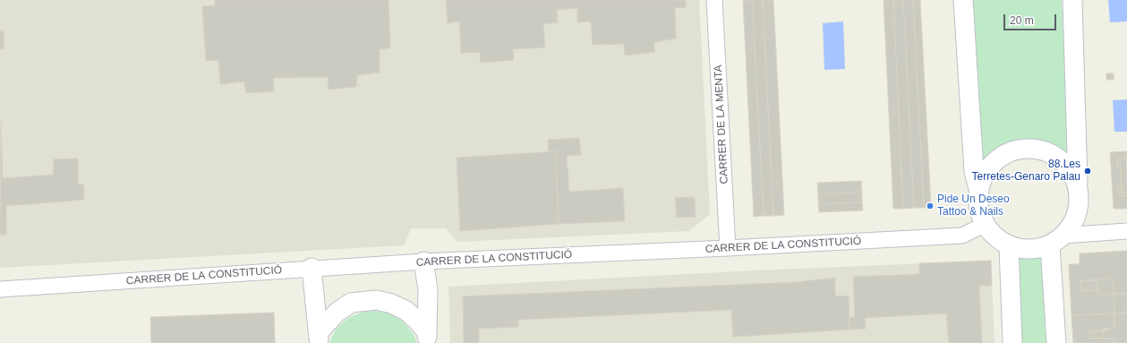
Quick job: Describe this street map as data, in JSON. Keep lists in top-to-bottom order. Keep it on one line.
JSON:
{"streets":{"street":["CARRER DE LA MENTA","CARRER DE LA CONSTITUCIÓ"]},"crossings":[["CARRER DE LA MENTA","CARRER DE LA CONSTITUCIÓ"]],"places":["88.Les Terretes-Genaro Palau","Pide Un Deseo Tattoo & Nails"],"scale_bar":"20 m"}
